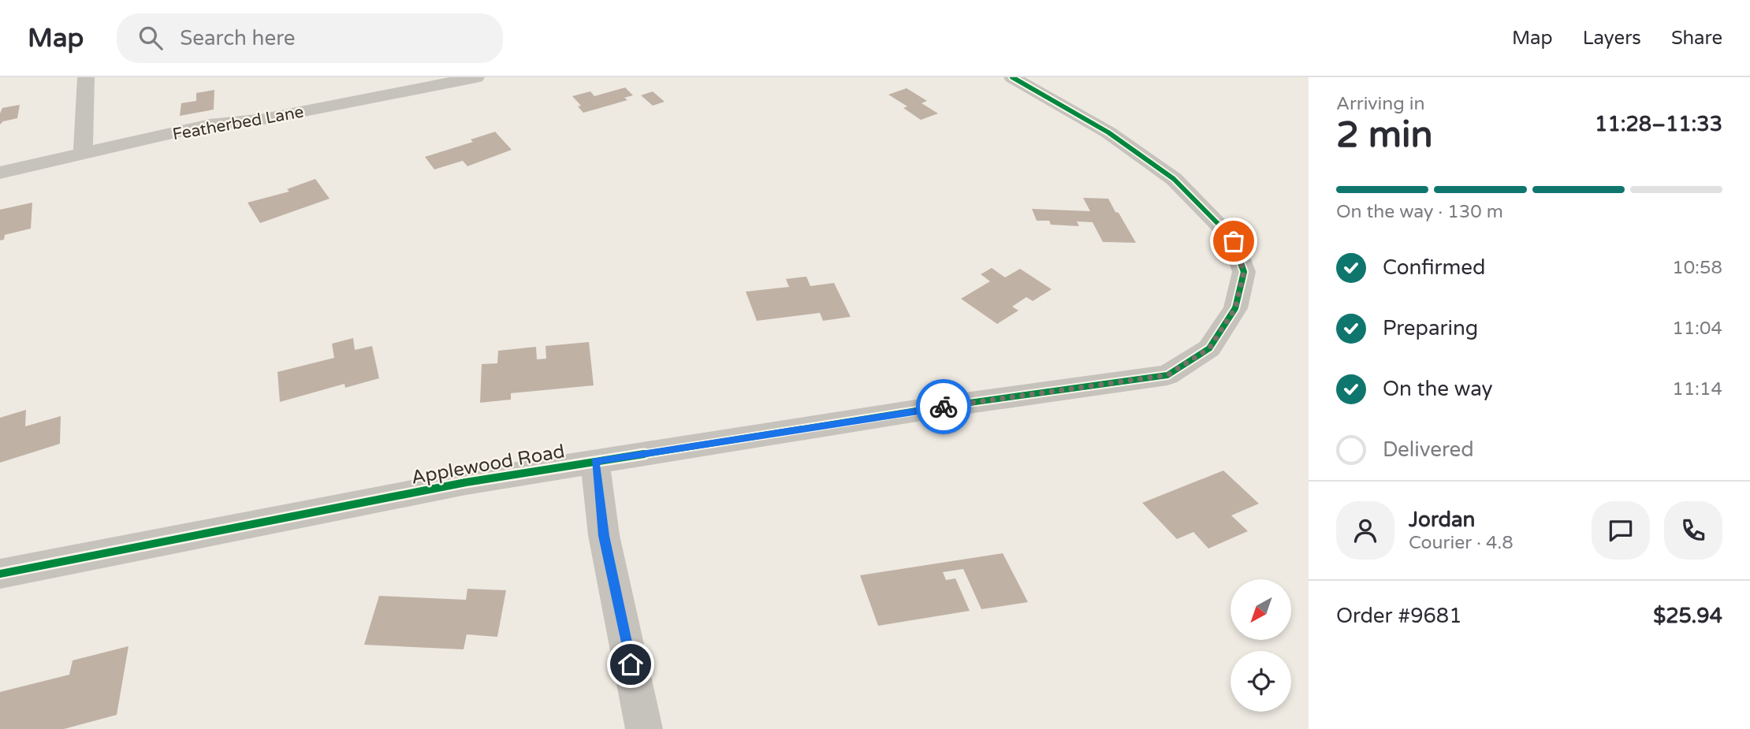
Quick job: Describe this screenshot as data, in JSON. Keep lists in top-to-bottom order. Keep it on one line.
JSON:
{"streets":{"street":["Featherbed Lane","Applewood Road"]},"north":"bottom left","page":{"header":"Map","search":"Search here","nav":["Map","Layers","Share"],"heading":["2 min","Arriving in","11:28–11:33"],"panel":["Jordan","Courier · 4.8","Order #9681","$25.94"],"bar":"On the way · 130 m","list":[["Confirmed","10:58"],["Preparing","11:04"],["On the way","11:14"],"Delivered"]}}
